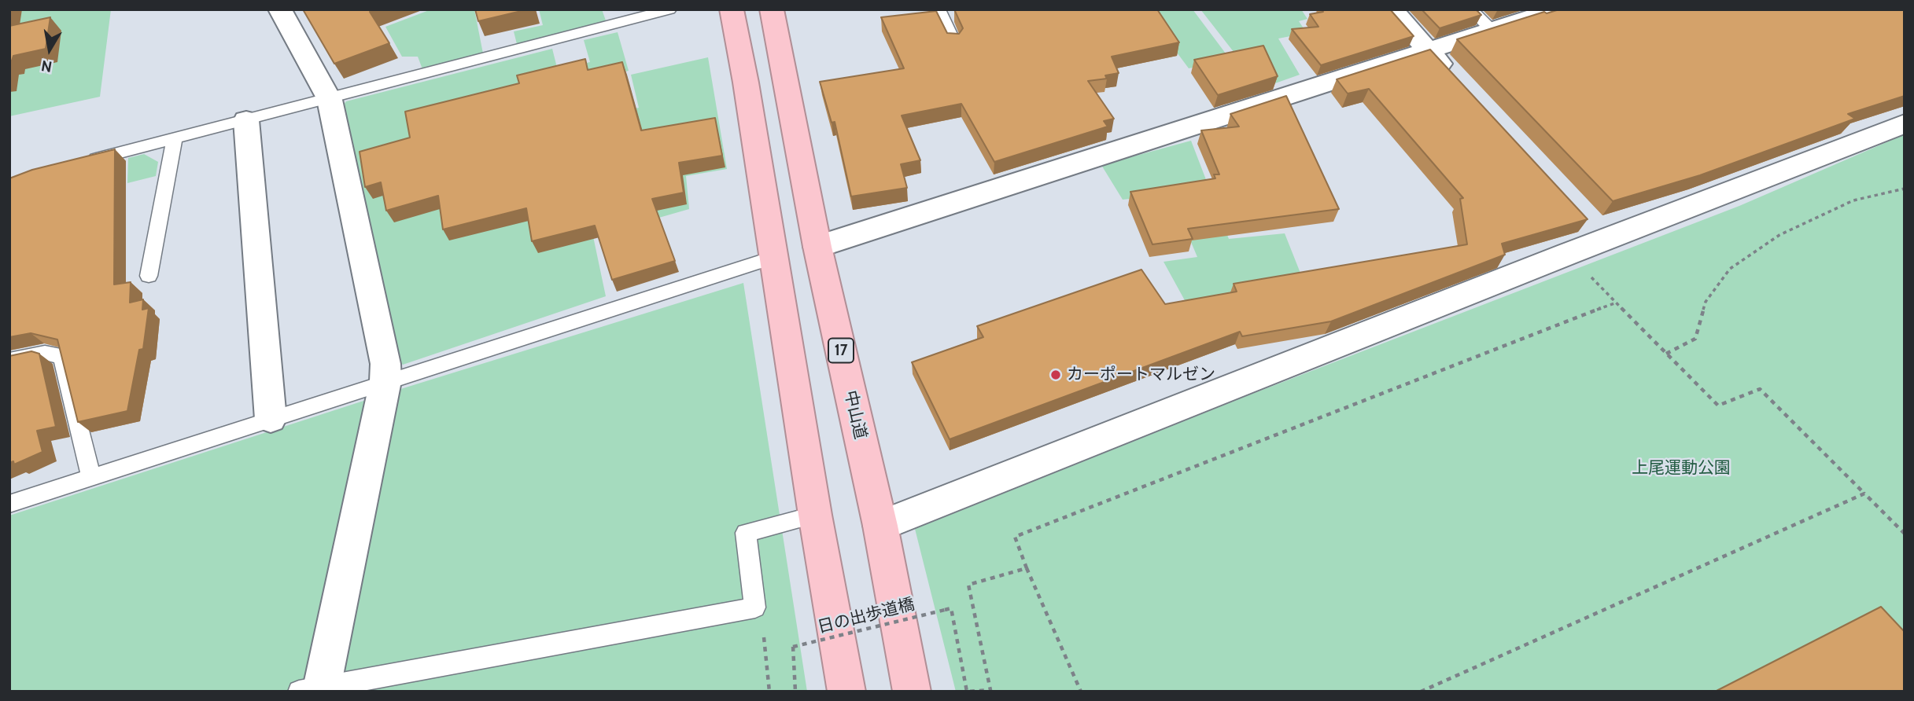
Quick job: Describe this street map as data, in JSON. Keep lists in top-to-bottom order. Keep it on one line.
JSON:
{"streets":{"highway":["17","中山道"],"path":["日の出歩道橋"]},"parks":["上尾運動公園"],"places":["カーポートマルゼン"],"north":"bottom"}
